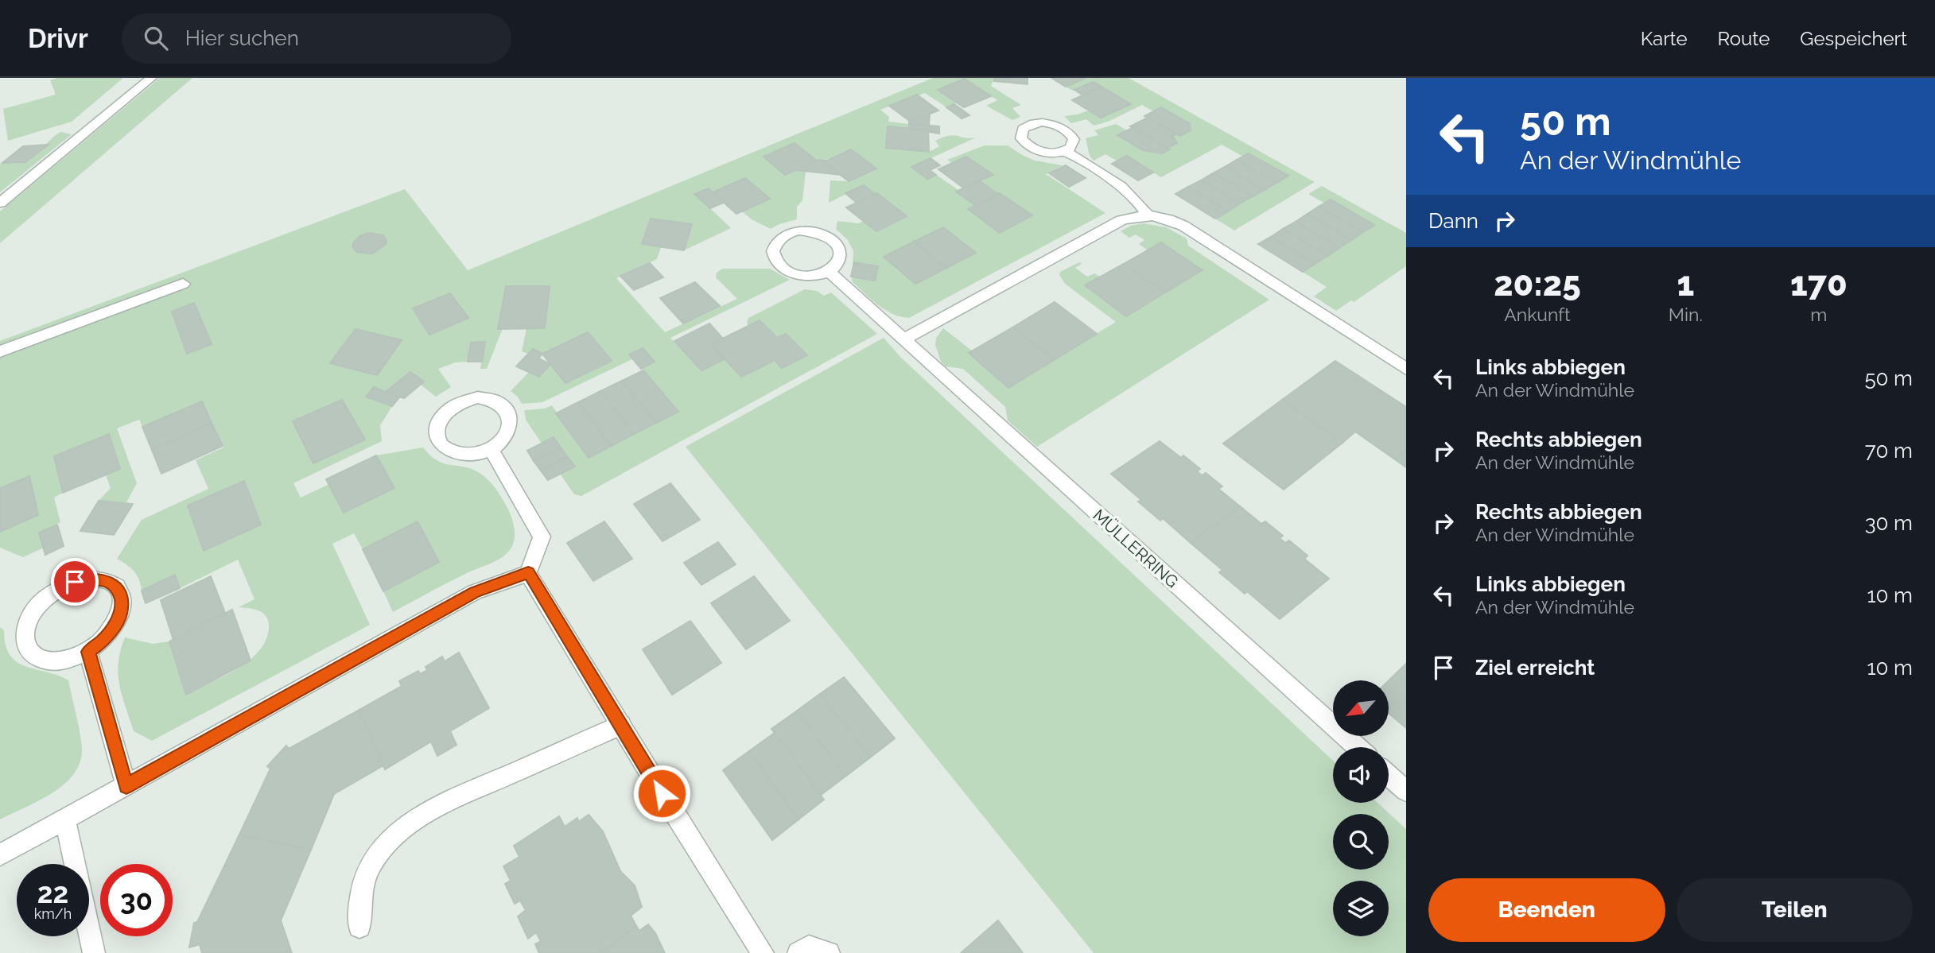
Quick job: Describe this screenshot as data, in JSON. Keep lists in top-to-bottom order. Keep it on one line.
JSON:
{"streets":{"street":["MÜLLERRING"]},"north":"bottom left","page":{"header":"Drivr","search":"Hier suchen","nav":["Karte","Route","Gespeichert"],"turn":["50 m","An der Windmühle"],"then":"Dann","eta":["20:25","Ankunft","1","Min.","170","m"],"list":[{"name":"Links abbiegen","note":"An der Windmühle","value":"50 m"},{"name":"Rechts abbiegen","note":"An der Windmühle","value":"70 m"},{"name":"Rechts abbiegen","note":"An der Windmühle","value":"30 m"},{"name":"Links abbiegen","note":"An der Windmühle","value":"10 m"},{"name":"Ziel erreicht","value":"10 m"}],"speed":"22 km/h","limit":"30","buttons":["Beenden","Teilen"]}}
